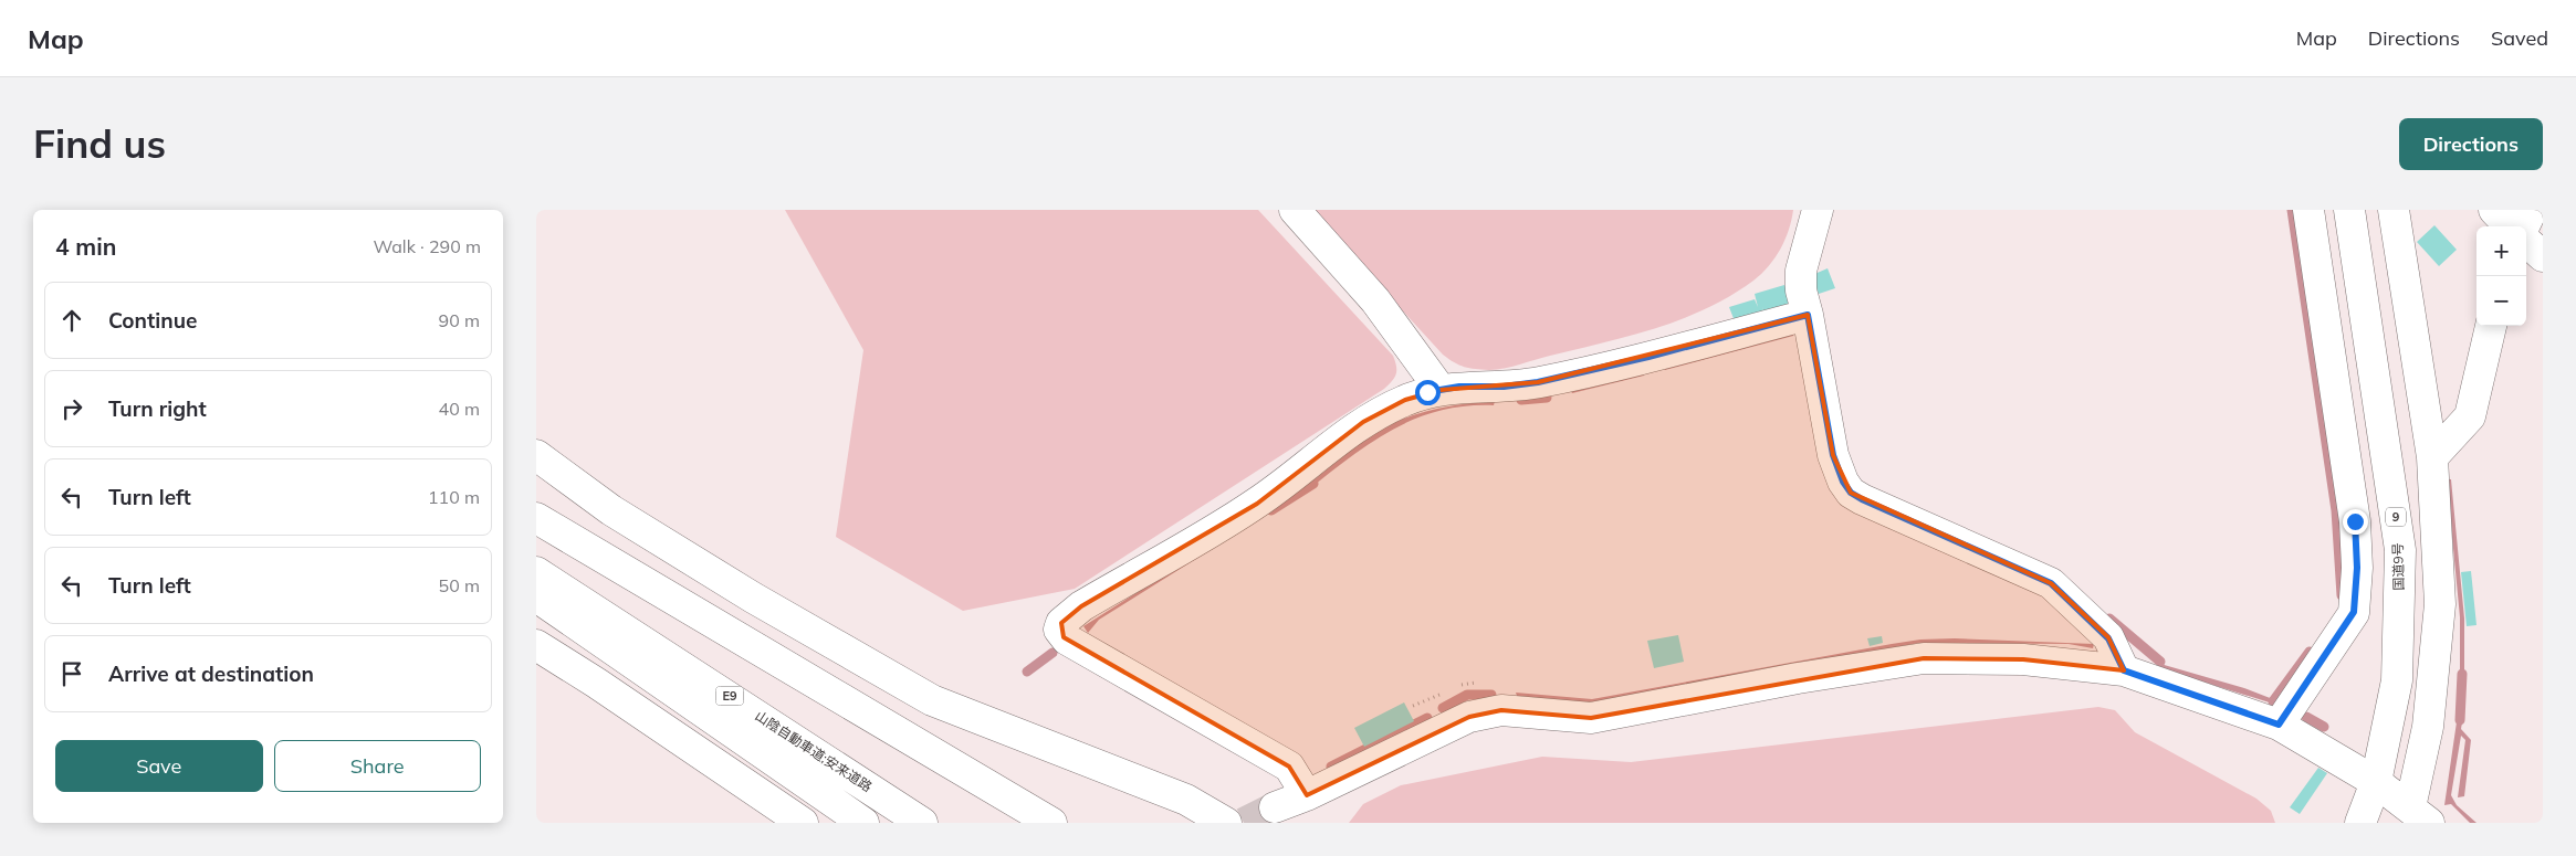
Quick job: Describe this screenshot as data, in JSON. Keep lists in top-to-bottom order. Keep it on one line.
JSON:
{"streets":{"main road":["9","国道9号","E9","山陰自動車道;安来道路"]},"page":{"header":"Map","nav":["Map","Directions","Saved"],"buttons":["Directions",["Save","Share"]],"title":"Find us","heading":["4 min","Walk · 290 m"],"map_buttons":["+","−"],"list":[["Continue","90 m"],["Turn right","40 m"],["Turn left","110 m"],["Turn left","50 m"],"Arrive at destination"]}}
